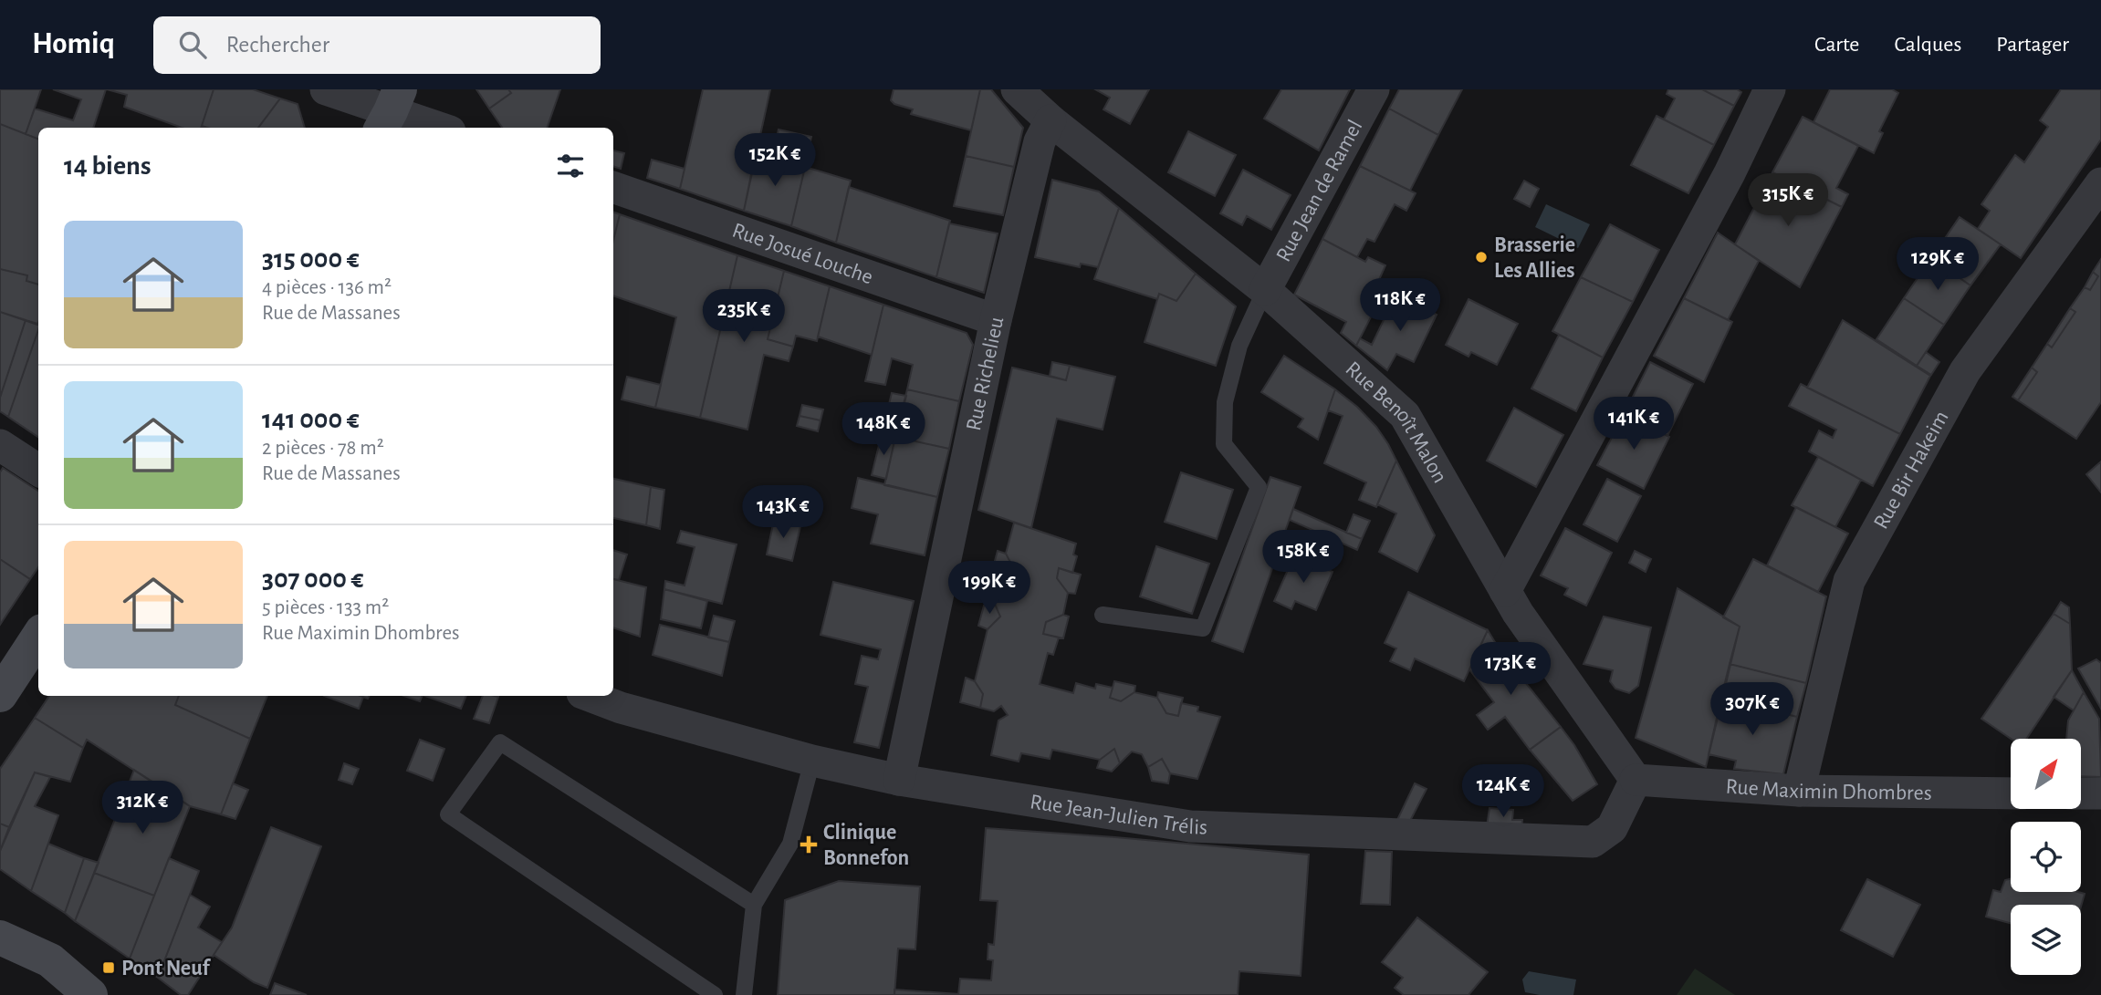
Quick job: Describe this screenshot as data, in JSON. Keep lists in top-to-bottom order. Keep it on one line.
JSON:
{"streets":{"street":["Rue Jean de Ramel","Rue Josué Louche","Rue Richelieu","Rue Benoît Malon","Rue Bir Hakeim","Rue Maximin Dhombres","Rue Jean-Julien Trélis"]},"crossings":[["Rue Jean de Ramel","Rue Benoît Malon"],["Rue Josué Louche","Rue Richelieu"],["Rue Richelieu","Rue Benoît Malon"],["Rue Richelieu","Rue Jean-Julien Trélis"],["Rue Benoît Malon","Rue Maximin Dhombres"],["Rue Benoît Malon","Rue Jean-Julien Trélis"],["Rue Bir Hakeim","Rue Maximin Dhombres"],["Rue Maximin Dhombres","Rue Jean-Julien Trélis"]],"places":{"other":["Brasserie Les Allies"],"health":["Clinique Bonnefon"],"transit":["Pont Neuf"]},"north":"top right","page":{"header":"Homiq","search":"Rechercher","nav":["Carte","Calques","Partager"],"heading":"14 biens","price":["152K €","315K €","129K €","118K €","235K €","141K €","148K €","143K €","158K €","199K €","173K €","307K €","124K €","312K €"],"list":[{"name":"315 000 €","note":"4 pièces · 136 m² · Rue de Massanes"},{"name":"141 000 €","note":"2 pièces · 78 m² · Rue de Massanes"},{"name":"307 000 €","note":"5 pièces · 133 m² · Rue Maximin Dhombres"}]}}
